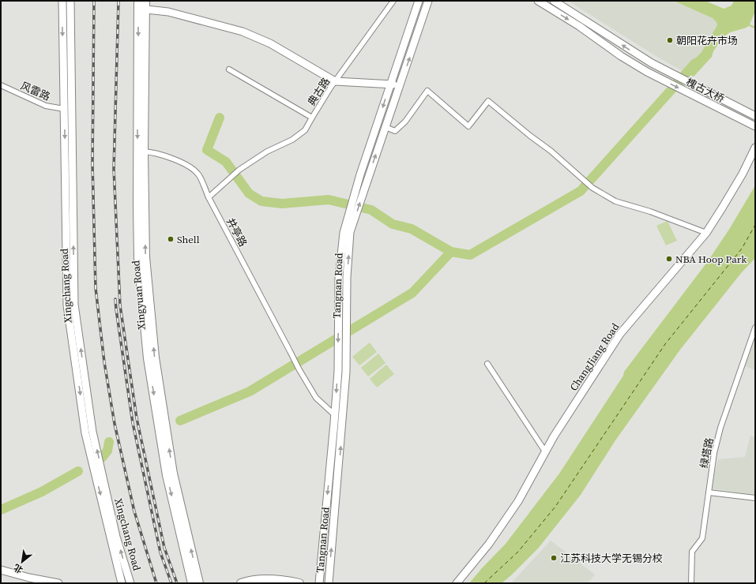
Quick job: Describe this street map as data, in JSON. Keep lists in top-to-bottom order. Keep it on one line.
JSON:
{"streets":{"main road":["槐古大桥","Xingchang Road","Tangnan Road","Xingyuan Road","ChangJiang Road"],"street":["风雷路","典古路","井亭路","绿塔路"]},"crossings":[["风雷路","Xingchang Road"],["典古路","井亭路"],["井亭路","Tangnan Road"],["井亭路","Xingyuan Road"]],"places":["朝阳花卉市场","Shell","NBA Hoop Park","江苏科技大学无锡分校"],"north":"bottom left"}
